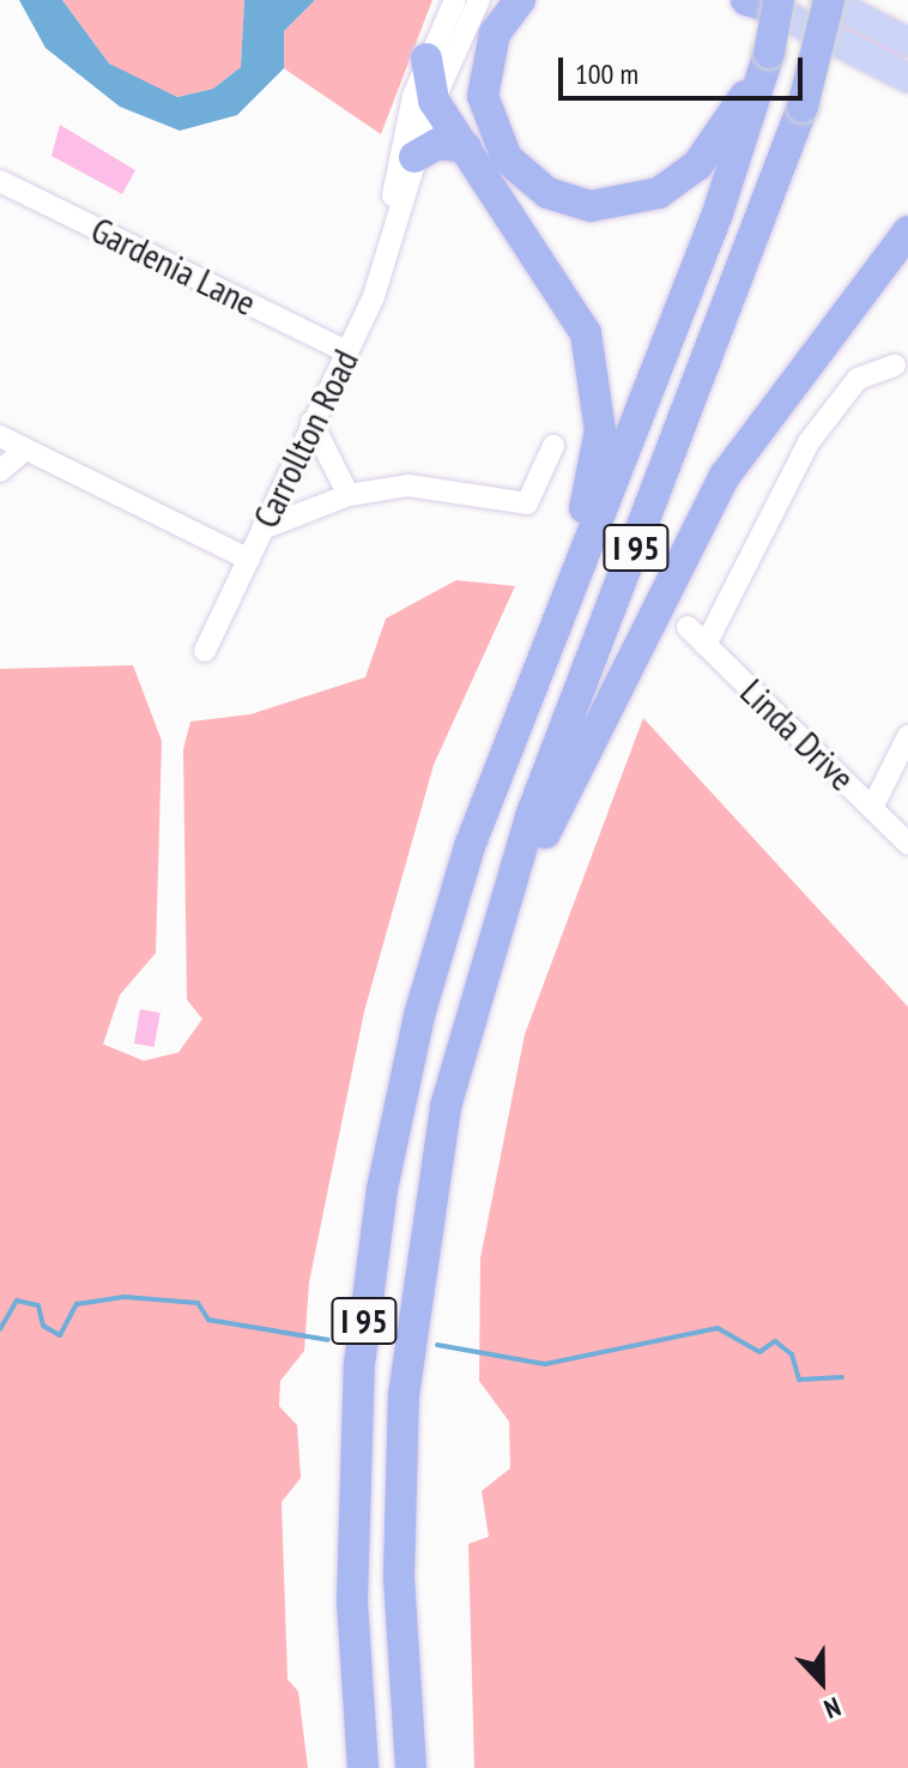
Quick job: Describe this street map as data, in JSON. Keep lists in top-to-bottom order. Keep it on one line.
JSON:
{"streets":{"highway":["I 95"],"street":["Gardenia Lane","Carrollton Road","Linda Drive"]},"crossings":[["Gardenia Lane","Carrollton Road"]],"scale_bar":"100 m","north":"bottom"}
